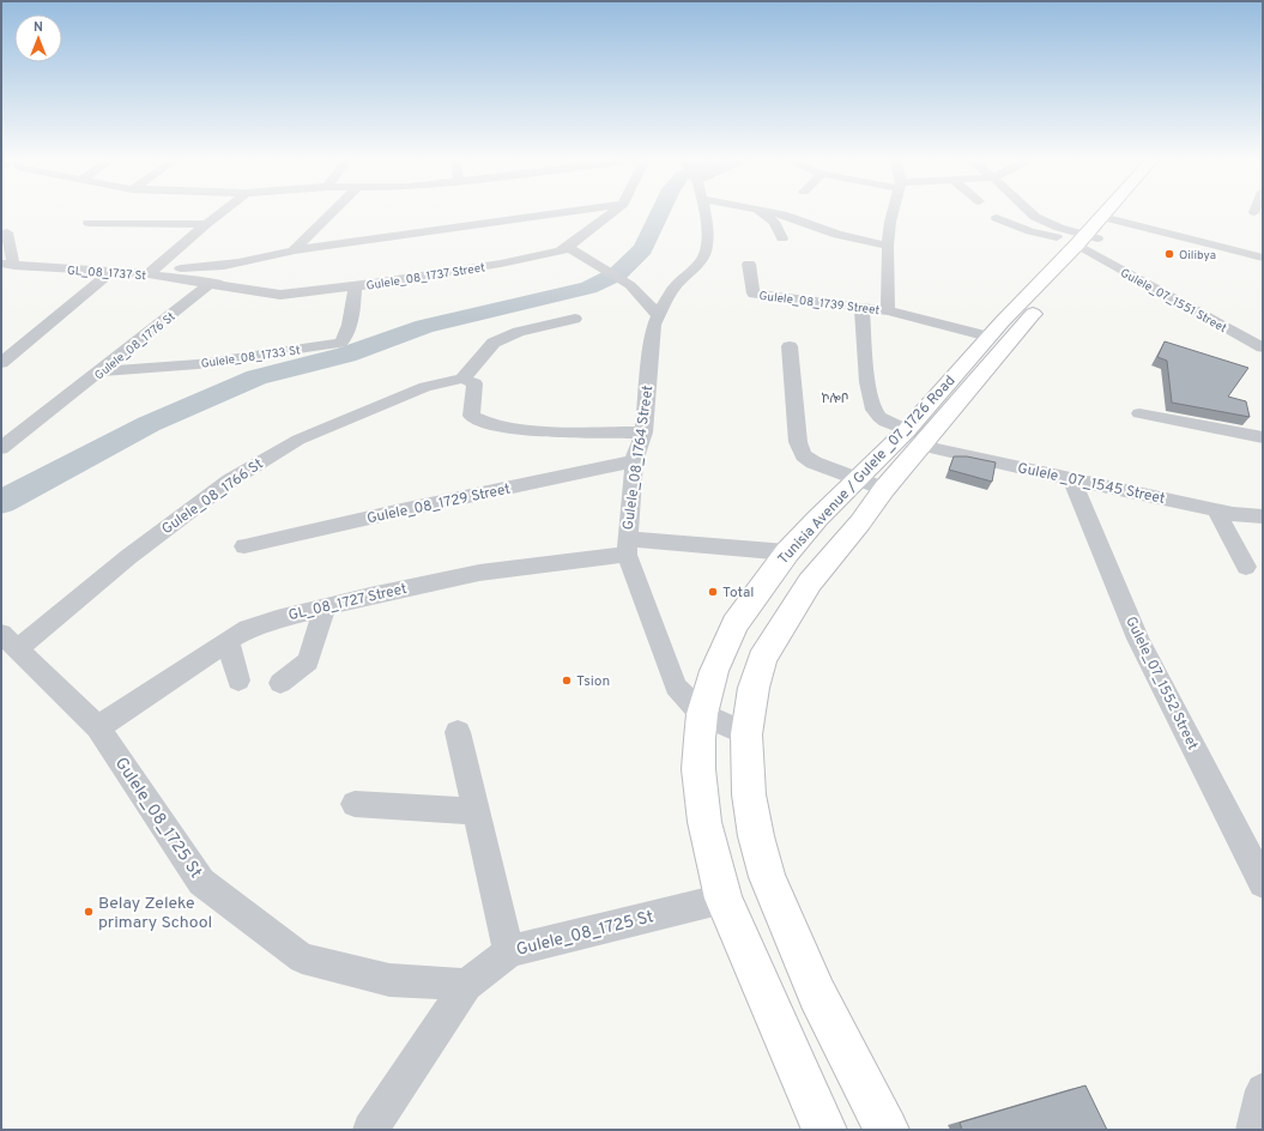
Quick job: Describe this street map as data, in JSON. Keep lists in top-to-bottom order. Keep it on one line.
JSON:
{"streets":{"highway":["Tunisia Avenue / Gulele _07_1726 Road"],"street":["GL_08_1737 St","Gulele_08_1737 Street","Gulele_07_1551 Street","Gulele_08_1739 Street","Gulele_08_1776 St","Gulele_08_1733 St","Gulele_08_1764 Street","Gulele _07_1545 Street","Gulele_08_1766 St","Gulele_08_1729 Street","GL_08_1727 Street","Gulele_07_1552 Street","Gulele_08_1725 St"]},"crossings":[["GL_08_1737 St","Gulele_08_1737 Street"],["GL_08_1737 St","Gulele_08_1776 St"],["Gulele_08_1737 Street","Gulele_08_1776 St"],["Gulele_08_1737 Street","Gulele_08_1733 St"],["Gulele_07_1551 Street","Tunisia Avenue / Gulele _07_1726 Road"],["Gulele_08_1739 Street","Tunisia Avenue / Gulele _07_1726 Road"],["Gulele_08_1739 Street","Gulele _07_1545 Street"],["Gulele_08_1776 St","Gulele_08_1733 St"],["Gulele_08_1764 Street","Tunisia Avenue / Gulele _07_1726 Road"],["Gulele_08_1764 Street","Gulele_08_1729 Street"],["Gulele_08_1764 Street","GL_08_1727 Street"],["Tunisia Avenue / Gulele _07_1726 Road","Gulele _07_1545 Street"],["Tunisia Avenue / Gulele _07_1726 Road","GL_08_1727 Street"],["Tunisia Avenue / Gulele _07_1726 Road","Gulele_08_1725 St"],["Gulele _07_1545 Street","Gulele_07_1552 Street"],["Gulele_08_1766 St","Gulele_08_1725 St"],["GL_08_1727 Street","Gulele_08_1725 St"]],"districts":["ኮሎቦ"],"places":["Oilibya","Total","Tsion","Belay Zeleke primary School"],"north":"top"}
